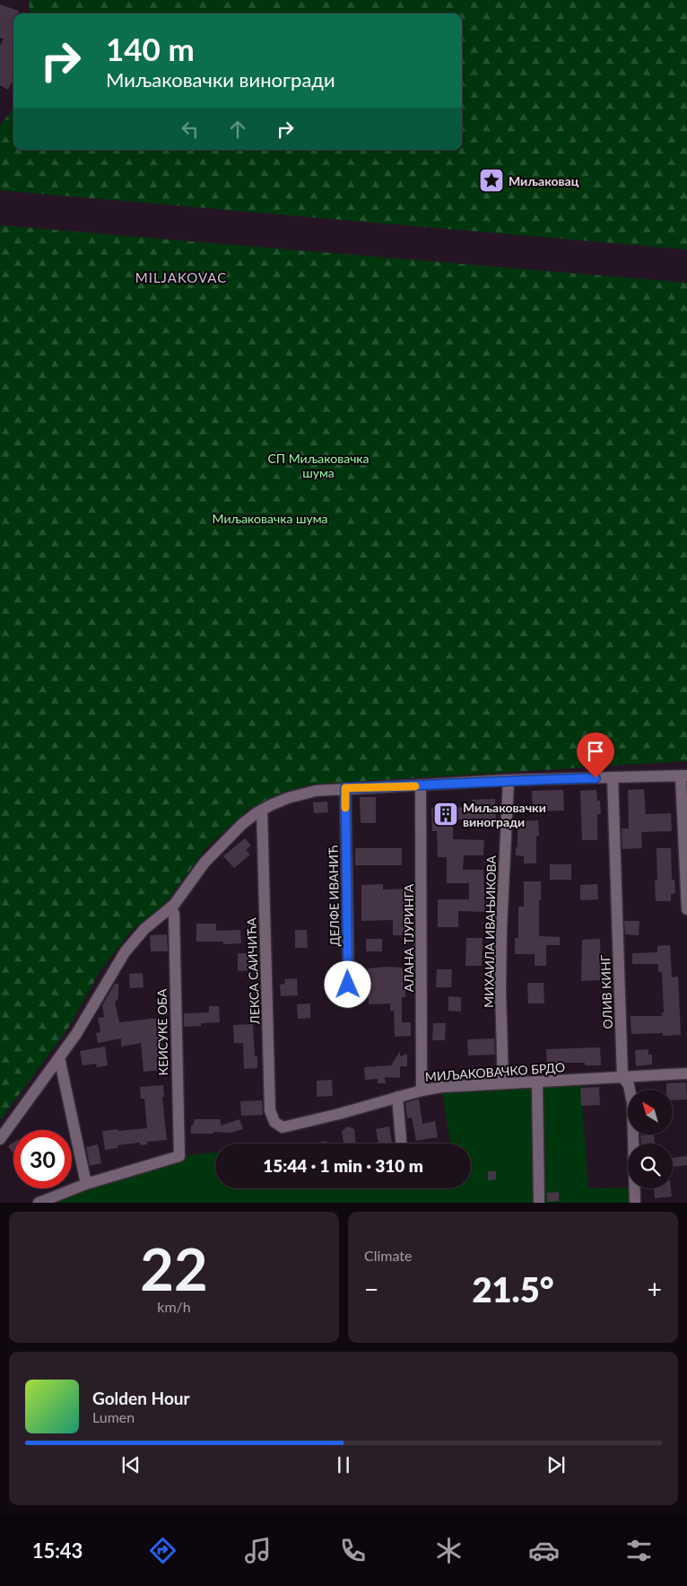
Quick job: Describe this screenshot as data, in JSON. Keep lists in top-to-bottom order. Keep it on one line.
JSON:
{"streets":{"street":["ДЕЛФЕ ИВАНИЋ","МИХАИЛА ИВАЊИКОВА","АЛАНА ТЈУРИНГА","ЛЕКСА САИЧИЋА","ОЛИВ КИНГ","КЕИСУКЕ ОБА","МИЉАКОВАЧКО БРДО"]},"crossings":[["МИХАИЛА ИВАЊИКОВА","МИЉАКОВАЧКО БРДО"],["АЛАНА ТЈУРИНГА","МИЉАКОВАЧКО БРДО"],["ЛЕКСА САИЧИЋА","МИЉАКОВАЧКО БРДО"],["ОЛИВ КИНГ","МИЉАКОВАЧКО БРДО"]],"districts":["MILJAKOVAC"],"parks":["СП Миљаковачка шума","Миљаковачка шума"],"places":{"place":["Миљаковац"],"building":["Миљаковачки виногради"]},"north":"top left","page":{"turn":["140 m","Миљаковачки виногради"],"limit":"30","trip":"15:44 · 1 min · 310 m","tile":[["22","km/h"],"Climate"],"heat":["−","21.5°","+"],"song":["Golden Hour","Lumen"],"tabs":"15:43"}}
